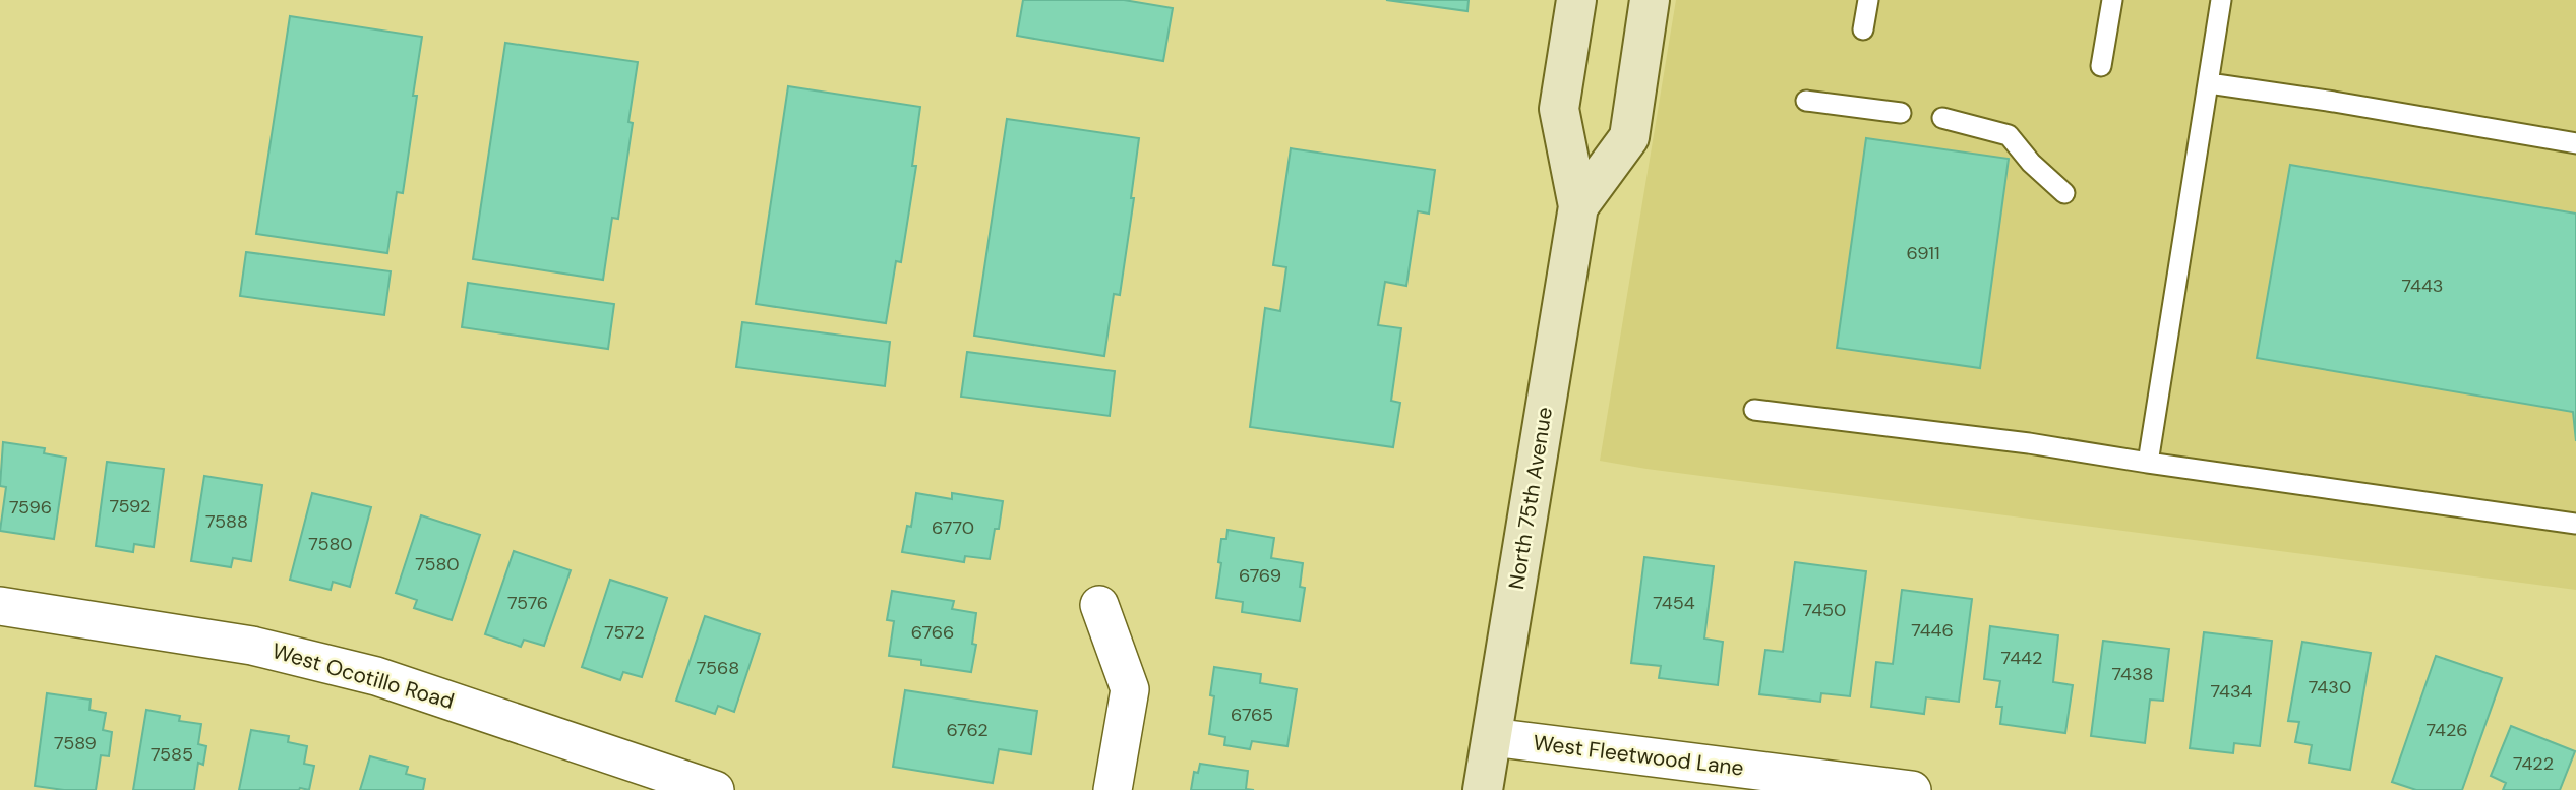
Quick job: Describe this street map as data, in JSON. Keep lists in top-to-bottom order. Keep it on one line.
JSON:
{"streets":{"main road":["North 75th Avenue"],"street":["West Ocotillo Road","West Fleetwood Lane"]},"crossings":[["North 75th Avenue","West Fleetwood Lane"]],"house_numbers":["6911","7443","7592","7596","7588","6770","7580","7580","6769","7576","7454","7450","7446","7572","6766","7442","7568","7438","7430","7434","6765","6762","7426","7589","7585","7422"]}
